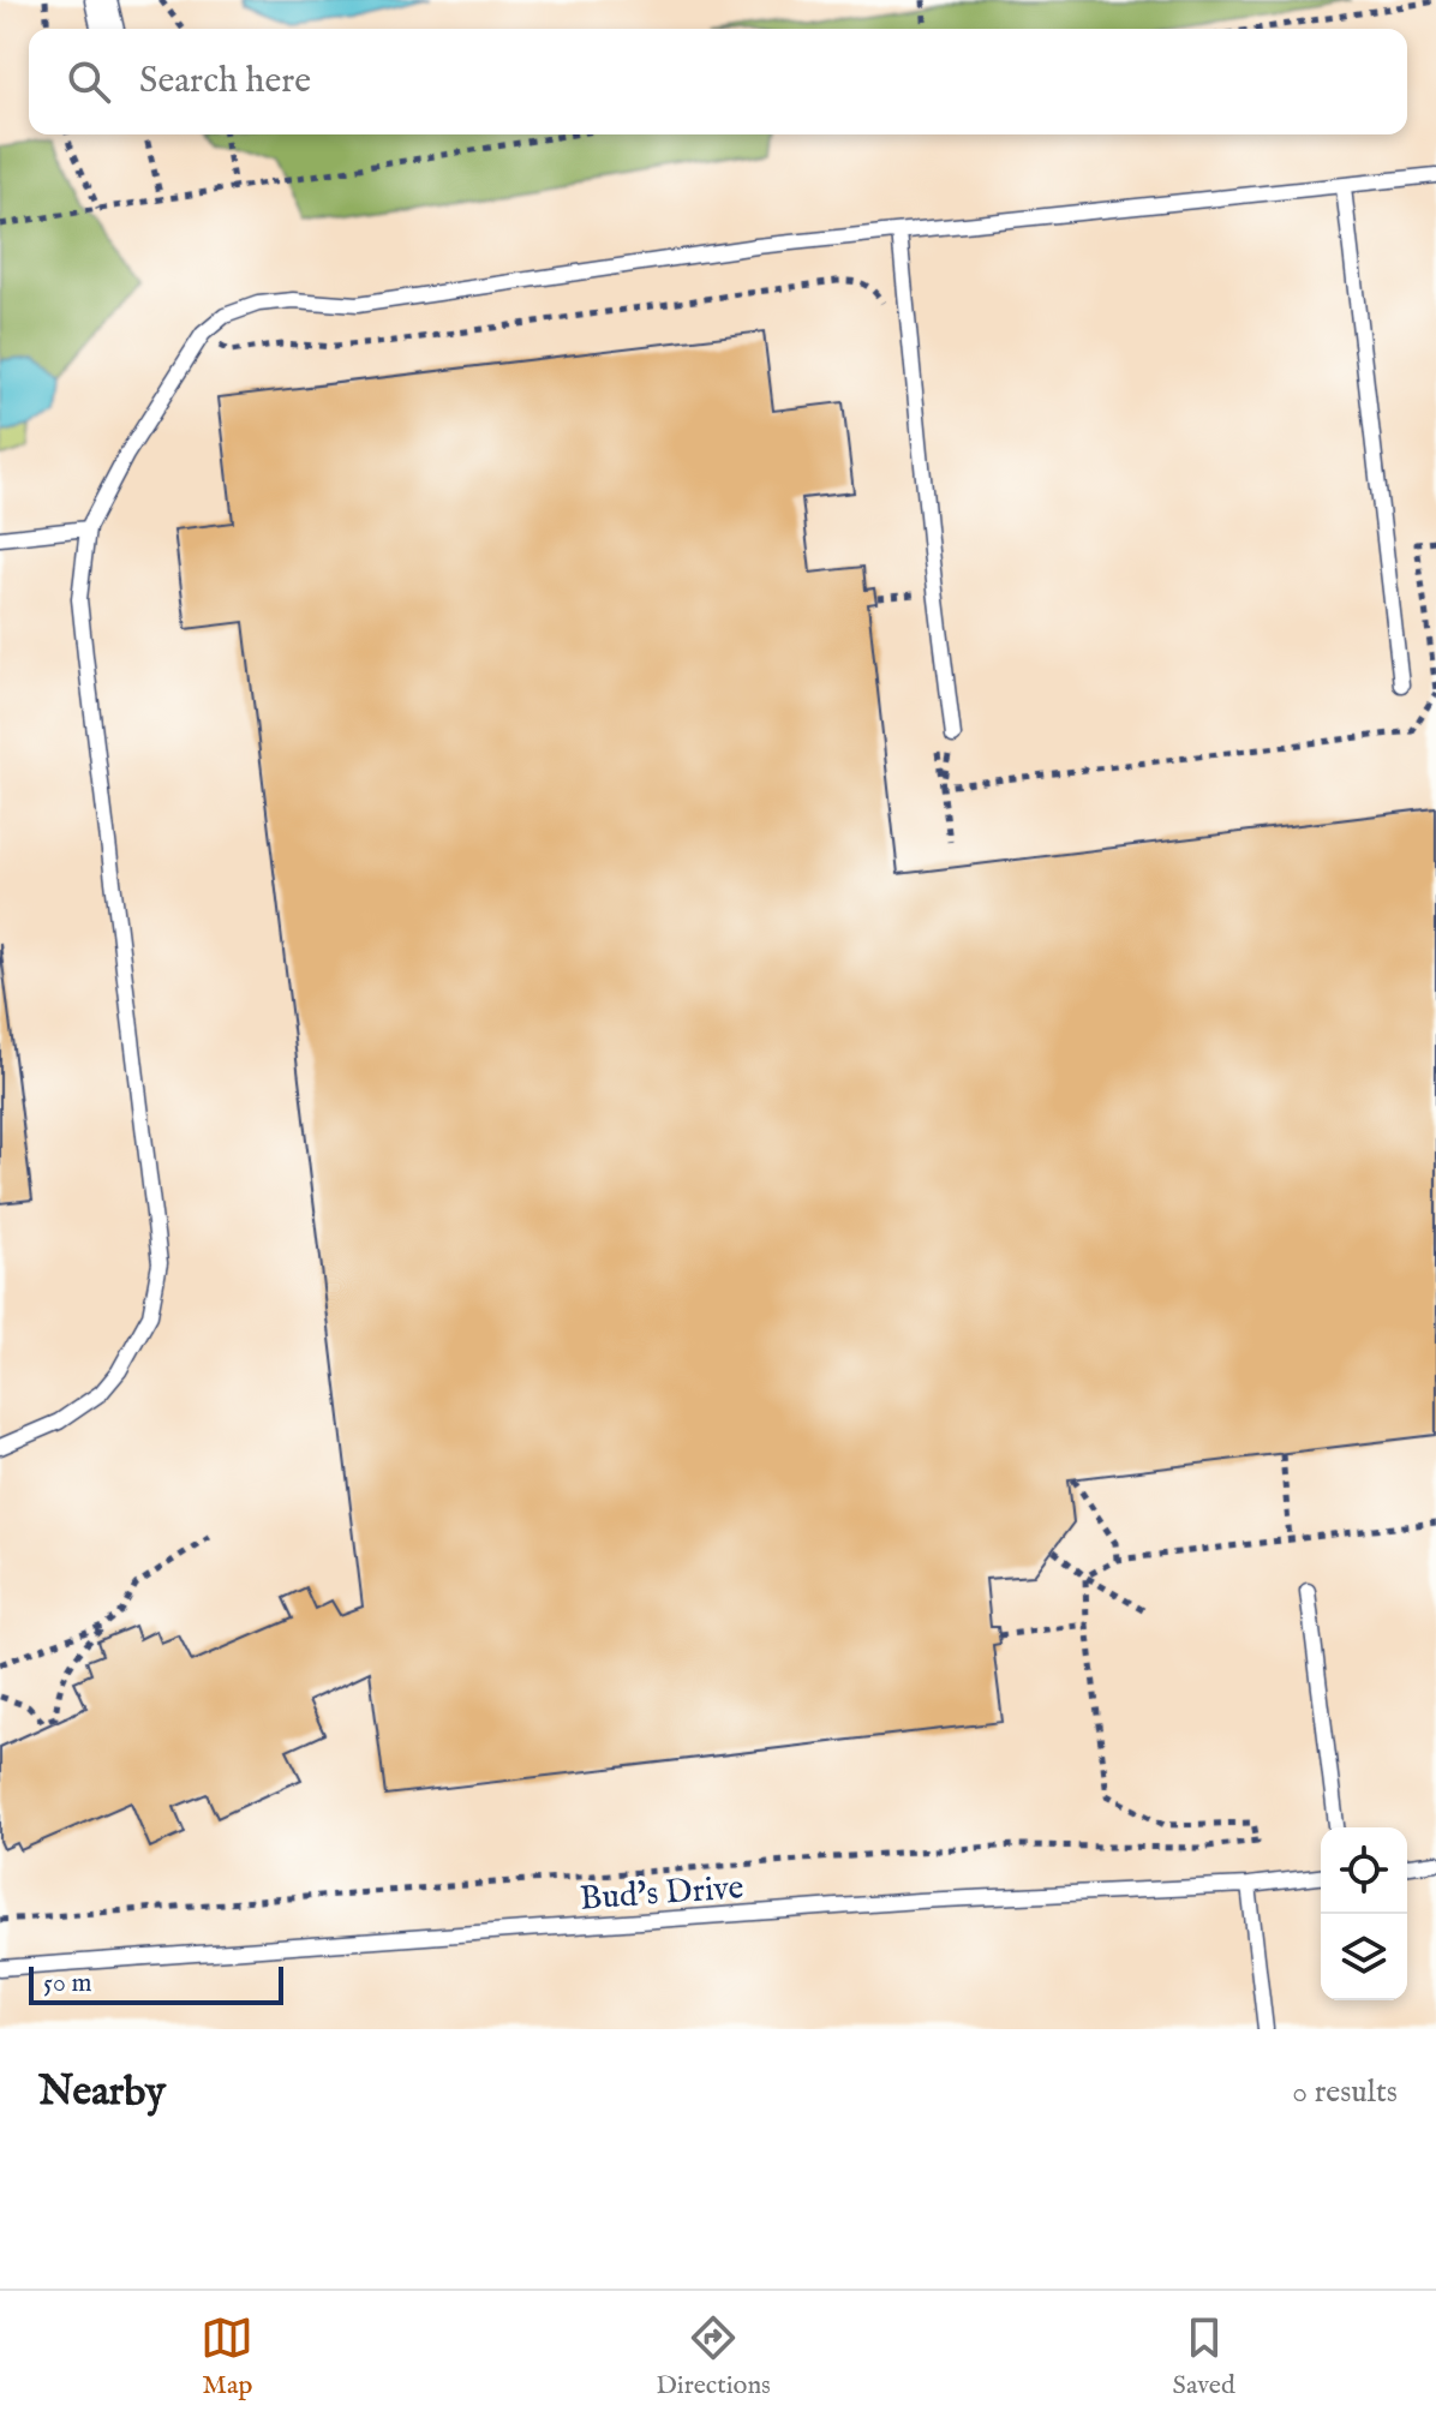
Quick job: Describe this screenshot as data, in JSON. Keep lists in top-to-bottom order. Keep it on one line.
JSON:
{"streets":{"lane":["Bud's Drive"]},"scale_bar":"50 m","page":{"search":"Search here","scale":"50 m","heading":["Nearby","0 results"],"nav":["Map","Directions","Saved"]}}
